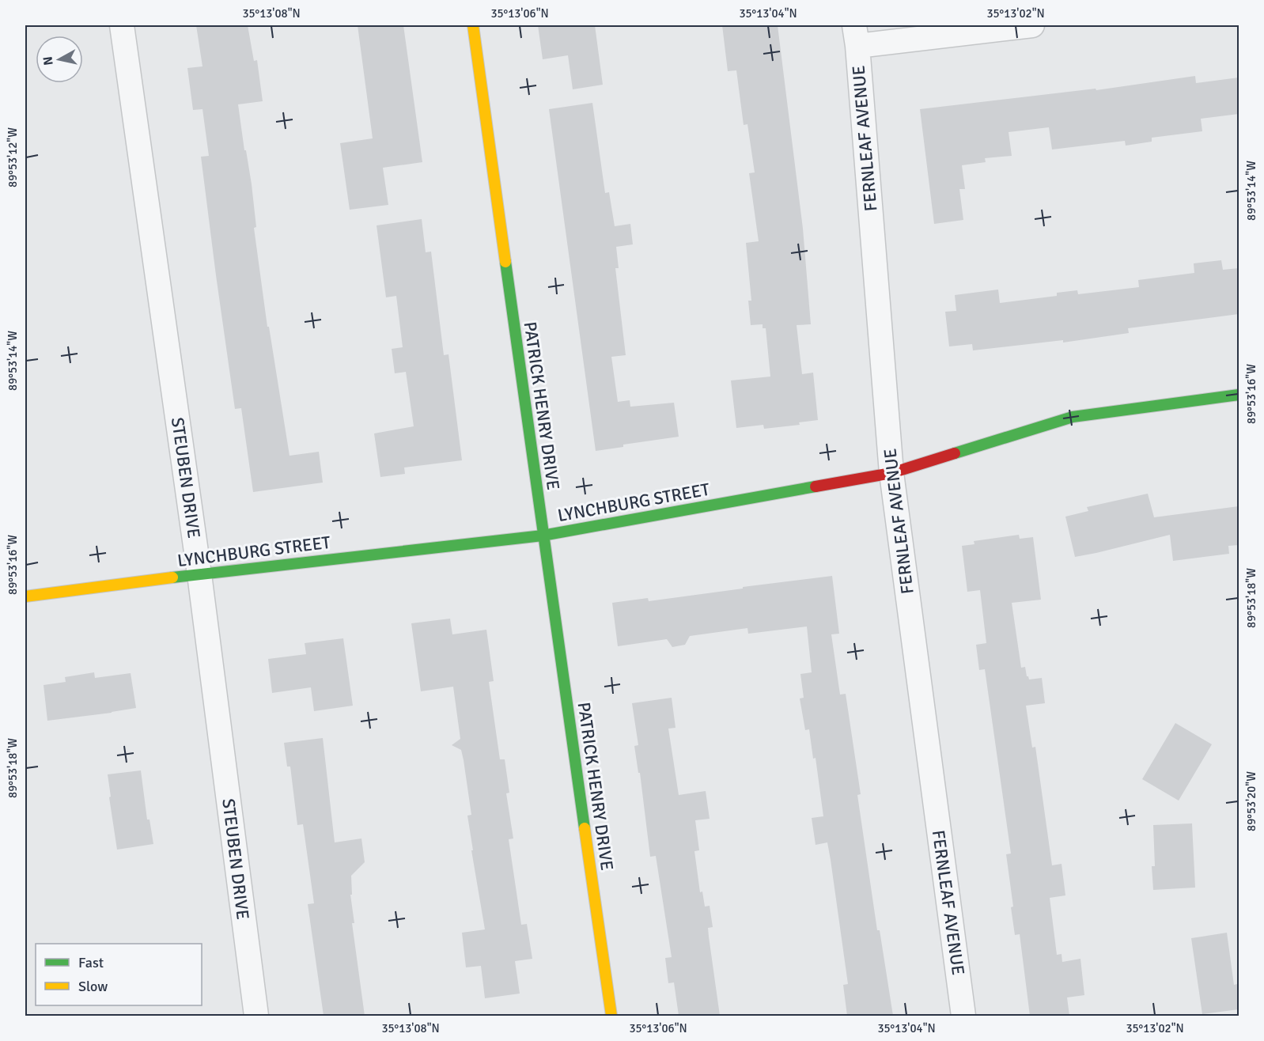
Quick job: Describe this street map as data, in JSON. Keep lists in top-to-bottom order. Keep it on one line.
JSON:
{"streets":{"street":["FERNLEAF AVENUE","PATRICK HENRY DRIVE","STEUBEN DRIVE","LYNCHBURG STREET"]},"crossings":[["FERNLEAF AVENUE","LYNCHBURG STREET"],["PATRICK HENRY DRIVE","LYNCHBURG STREET"],["STEUBEN DRIVE","LYNCHBURG STREET"]],"legend":["Fast","Slow"],"north":"left","coordinates":["35°13'08\"N","35°13'06\"N","35°13'04\"N","35°13'02\"N","89°53'12\"W","89°53'14\"W","89°53'16\"W","89°53'18\"W","89°53'20\"W"]}
